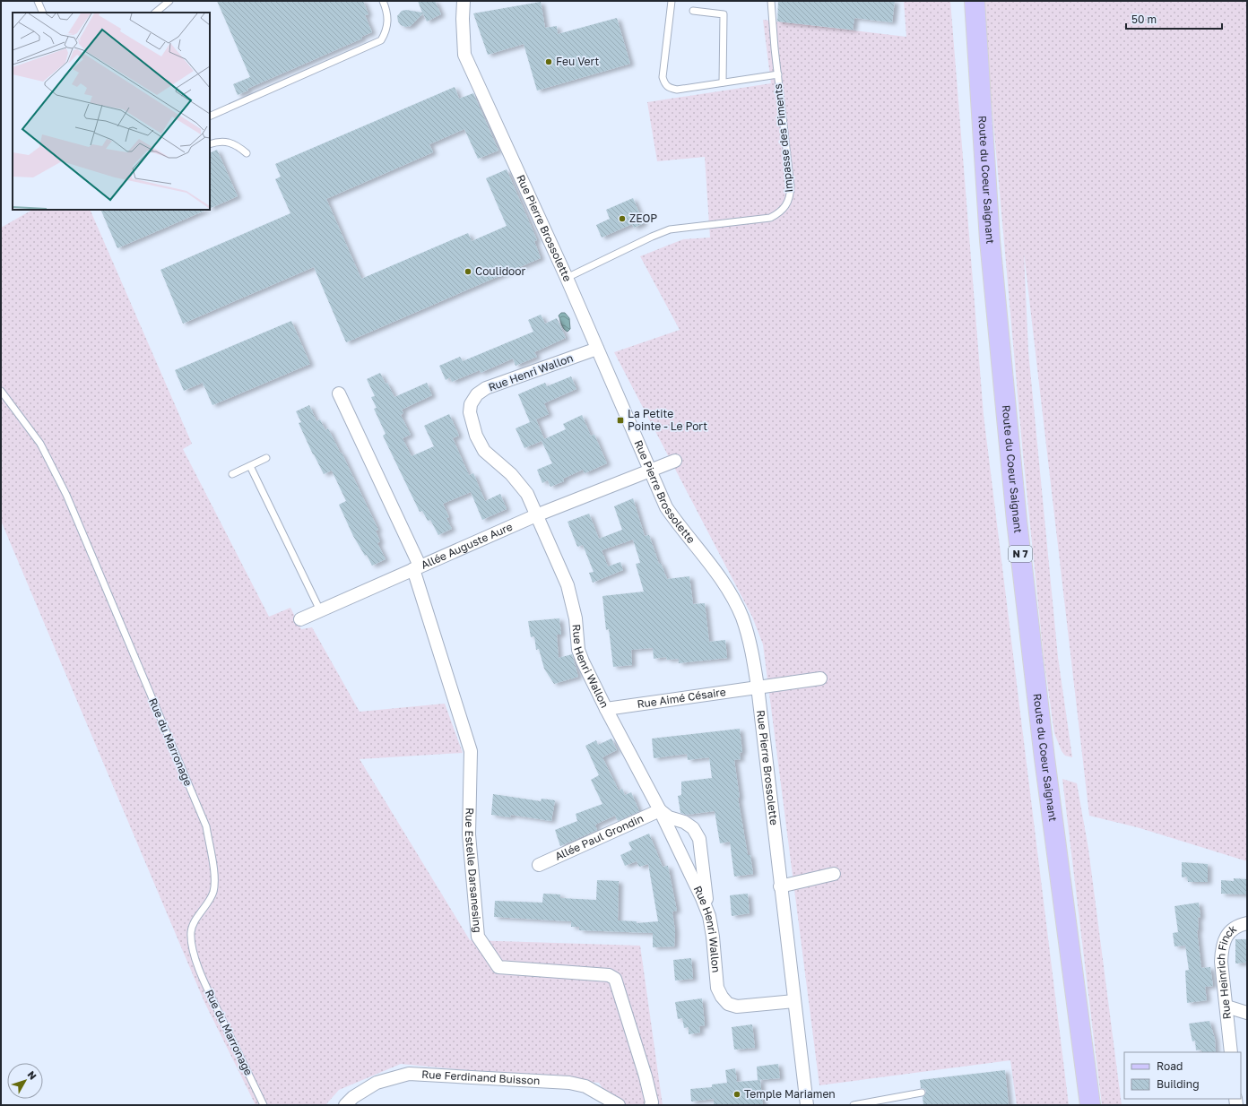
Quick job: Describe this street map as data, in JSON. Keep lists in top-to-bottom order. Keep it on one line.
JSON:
{"streets":{"main road":["Route du Coeur Saignant","N 7"],"street":["Rue Pierre Brossolette","Rue Henri Wallon","Allée Auguste Aure","Rue Aimé Césaire","Allée Paul Grondin","Rue Estelle Darsanesing","Rue Heinrich Finck","Rue Ferdinand Buisson"],"lane":["Impasse des Piments","Rue du Marronage"]},"crossings":[["Impasse des Piments","Rue Pierre Brossolette"],["Rue Pierre Brossolette","Rue Henri Wallon"],["Rue Pierre Brossolette","Allée Auguste Aure"],["Rue Pierre Brossolette","Rue Aimé Césaire"],["Rue Henri Wallon","Allée Auguste Aure"],["Rue Henri Wallon","Rue Aimé Césaire"],["Rue Henri Wallon","Allée Paul Grondin"],["Allée Auguste Aure","Rue Estelle Darsanesing"]],"places":{"other":["Feu Vert","ZEOP","Coulidoor","Temple Mariamen"],"transit":["La Petite Pointe - Le Port"]},"legend":["Road","Building"],"scale_bar":"50 m","north":"top right"}
